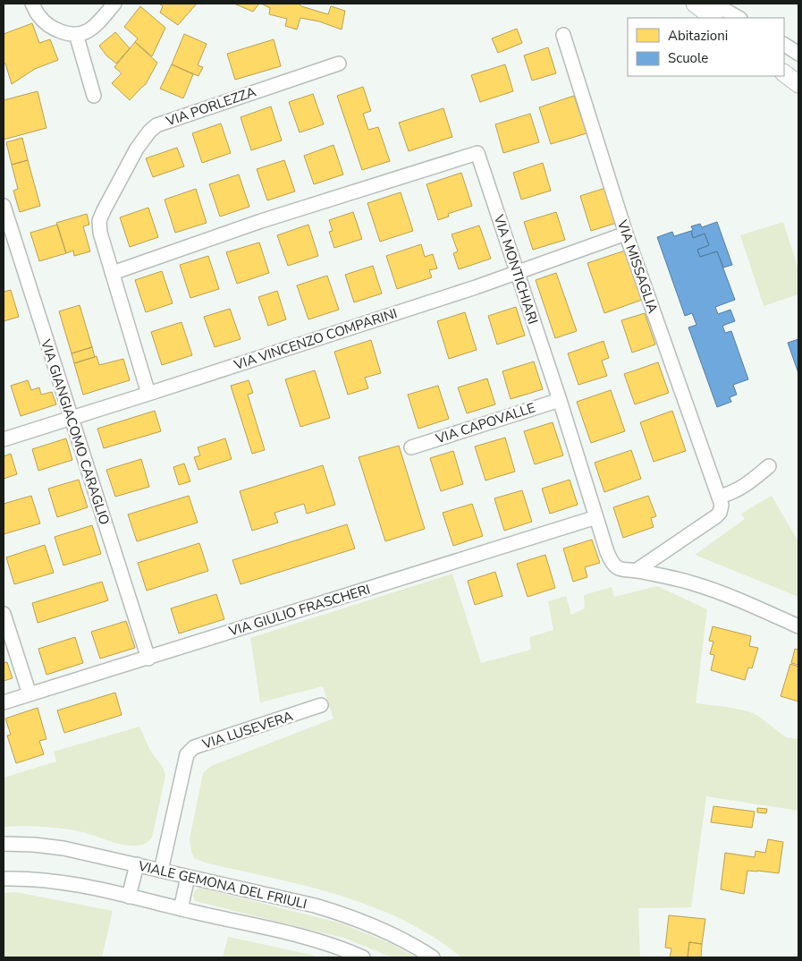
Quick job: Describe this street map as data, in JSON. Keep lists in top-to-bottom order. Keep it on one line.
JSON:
{"streets":{"street":["VIA PORLEZZA","VIA MISSAGLIA","VIA MONTICHIARI","VIA VINCENZO COMPARINI","VIA CAPOVALLE","VIA GIANGIACOMO CARAGLIO","VIA GIULIO FRASCHERI","VIA LUSEVERA","VIALE GEMONA DEL FRIULI"]},"crossings":[["VIA PORLEZZA","VIA MONTICHIARI"],["VIA PORLEZZA","VIA VINCENZO COMPARINI"],["VIA MISSAGLIA","VIA VINCENZO COMPARINI"],["VIA MONTICHIARI","VIA VINCENZO COMPARINI"],["VIA MONTICHIARI","VIA CAPOVALLE"],["VIA MONTICHIARI","VIA GIULIO FRASCHERI"],["VIA VINCENZO COMPARINI","VIA GIANGIACOMO CARAGLIO"],["VIA GIANGIACOMO CARAGLIO","VIA GIULIO FRASCHERI"],["VIA LUSEVERA","VIALE GEMONA DEL FRIULI"]],"legend":["Abitazioni","Scuole"]}
